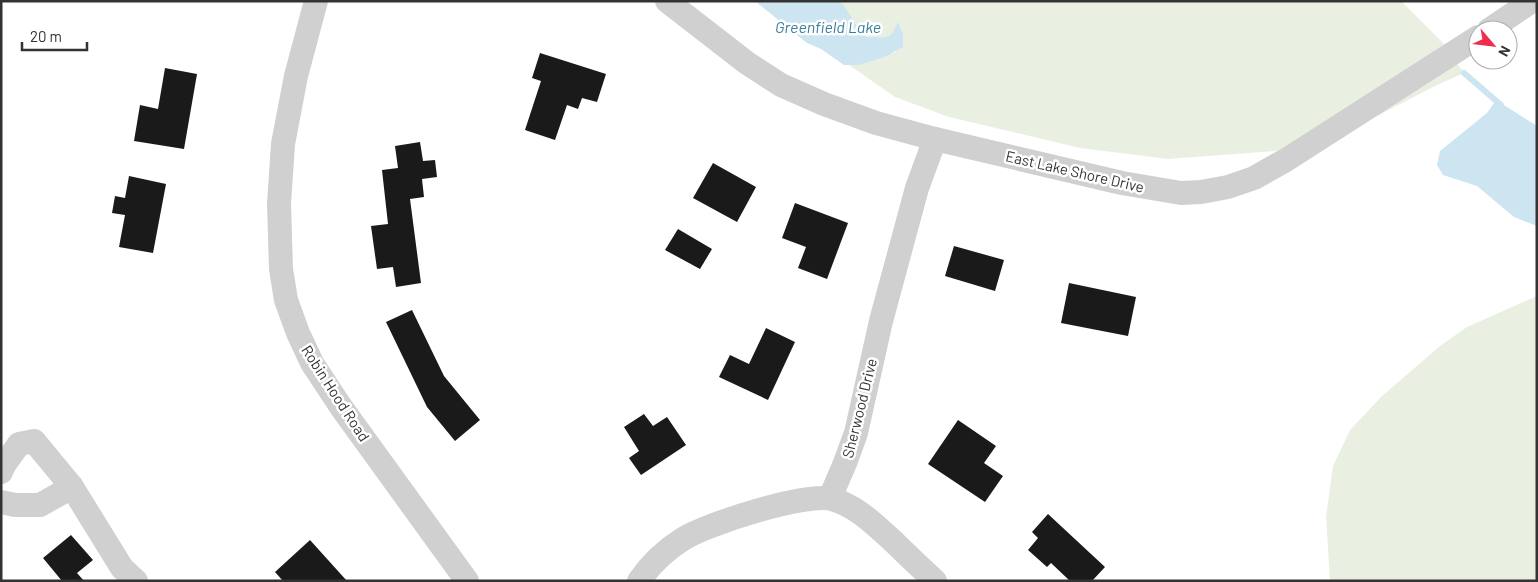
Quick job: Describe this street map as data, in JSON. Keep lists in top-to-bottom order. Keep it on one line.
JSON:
{"streets":{"street":["East Lake Shore Drive","Robin Hood Road","Sherwood Drive"]},"crossings":[["East Lake Shore Drive","Sherwood Drive"]],"water":["Greenfield Lake"],"scale_bar":"20 m","north":"bottom right"}
